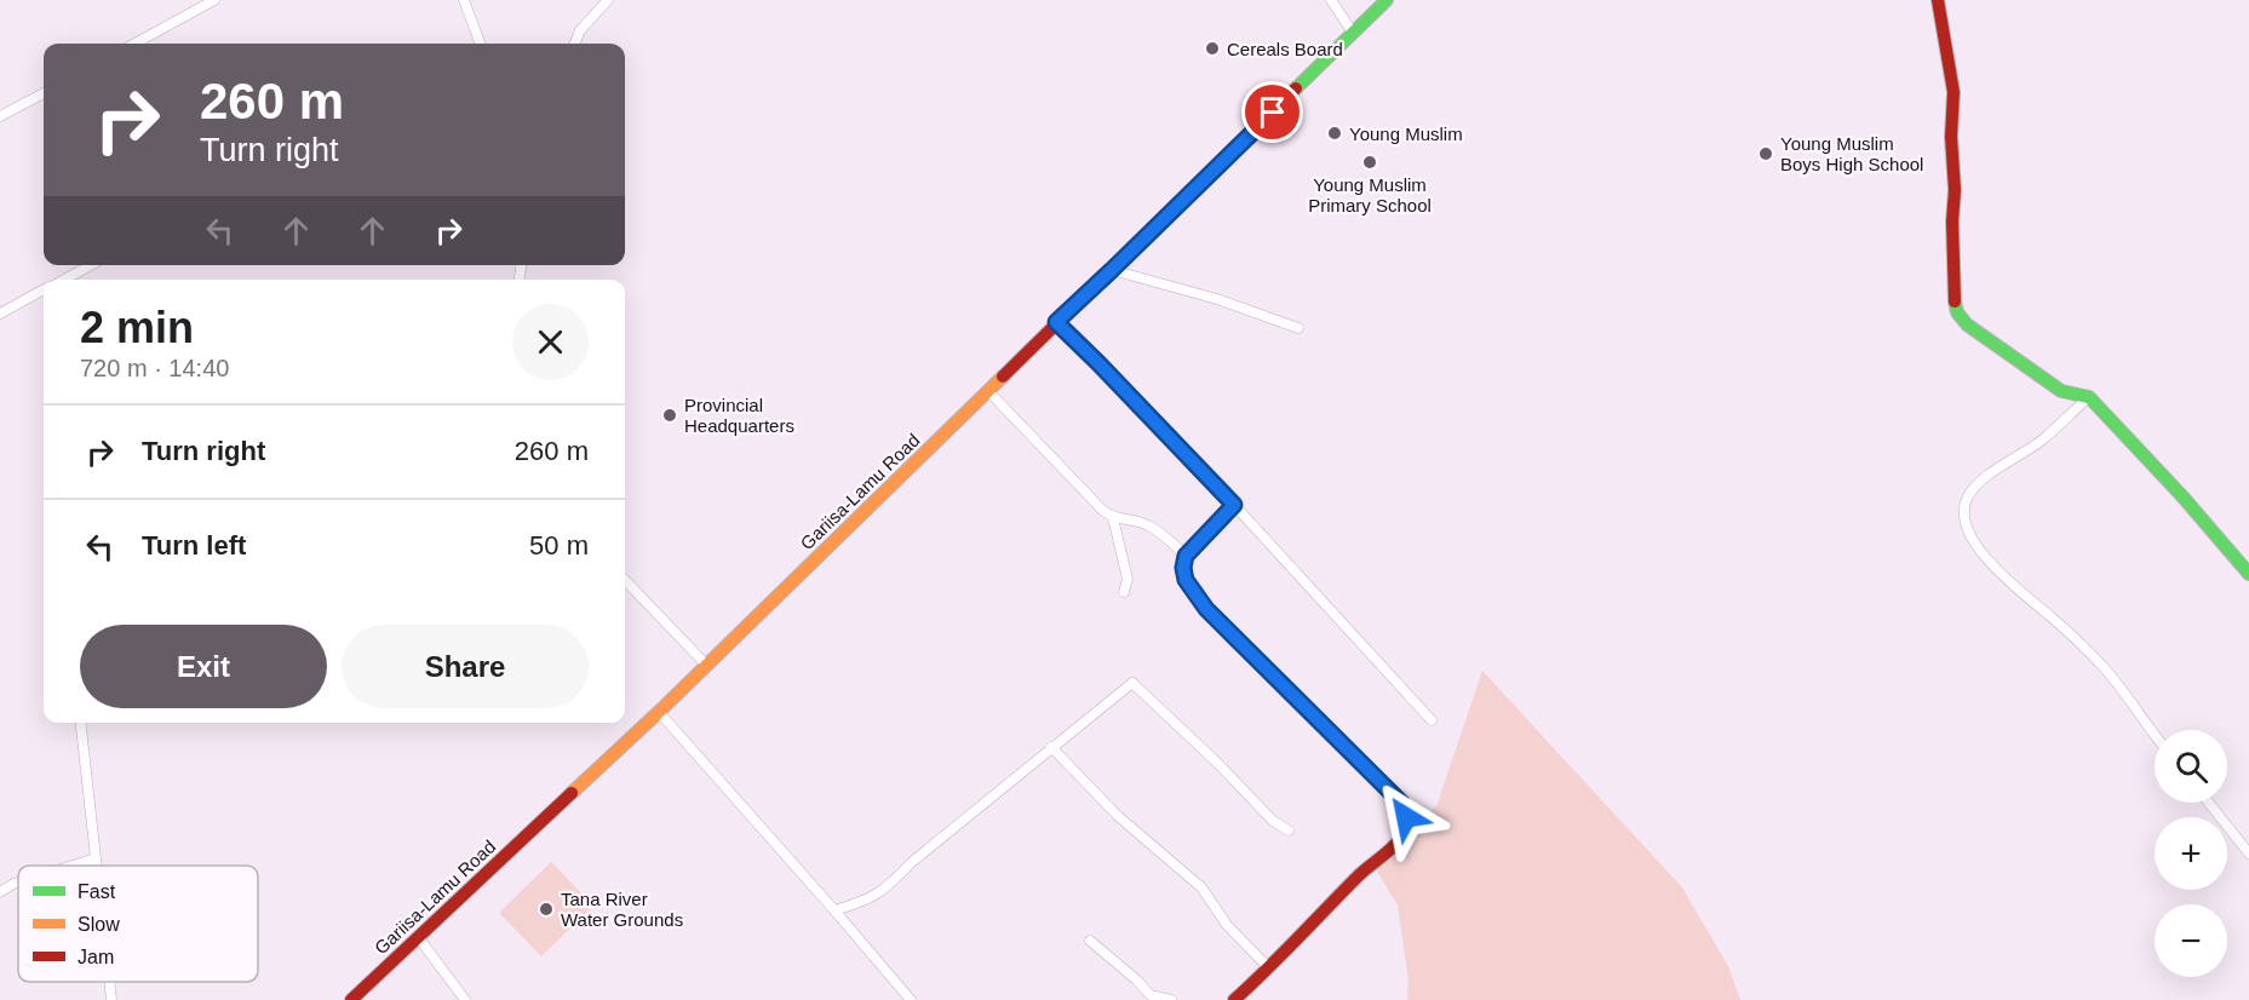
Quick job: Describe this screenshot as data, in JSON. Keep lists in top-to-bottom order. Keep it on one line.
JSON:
{"streets":{"street":["Gariisa-Lamu Road"]},"places":["Cereals Board","Young Muslim","Young Muslim Boys High School","Young Muslim Primary School","Provincial Headquarters","Tana River Water Grounds"],"legend":["Fast","Slow","Jam"],"page":{"turn":["260 m","Turn right"],"heading":["2 min","720 m · 14:40"],"list":[{"name":"Turn right","value":"260 m"},{"name":"Turn left","value":"50 m"}],"buttons":["Exit","Share"],"map_buttons":["+","−"]}}
